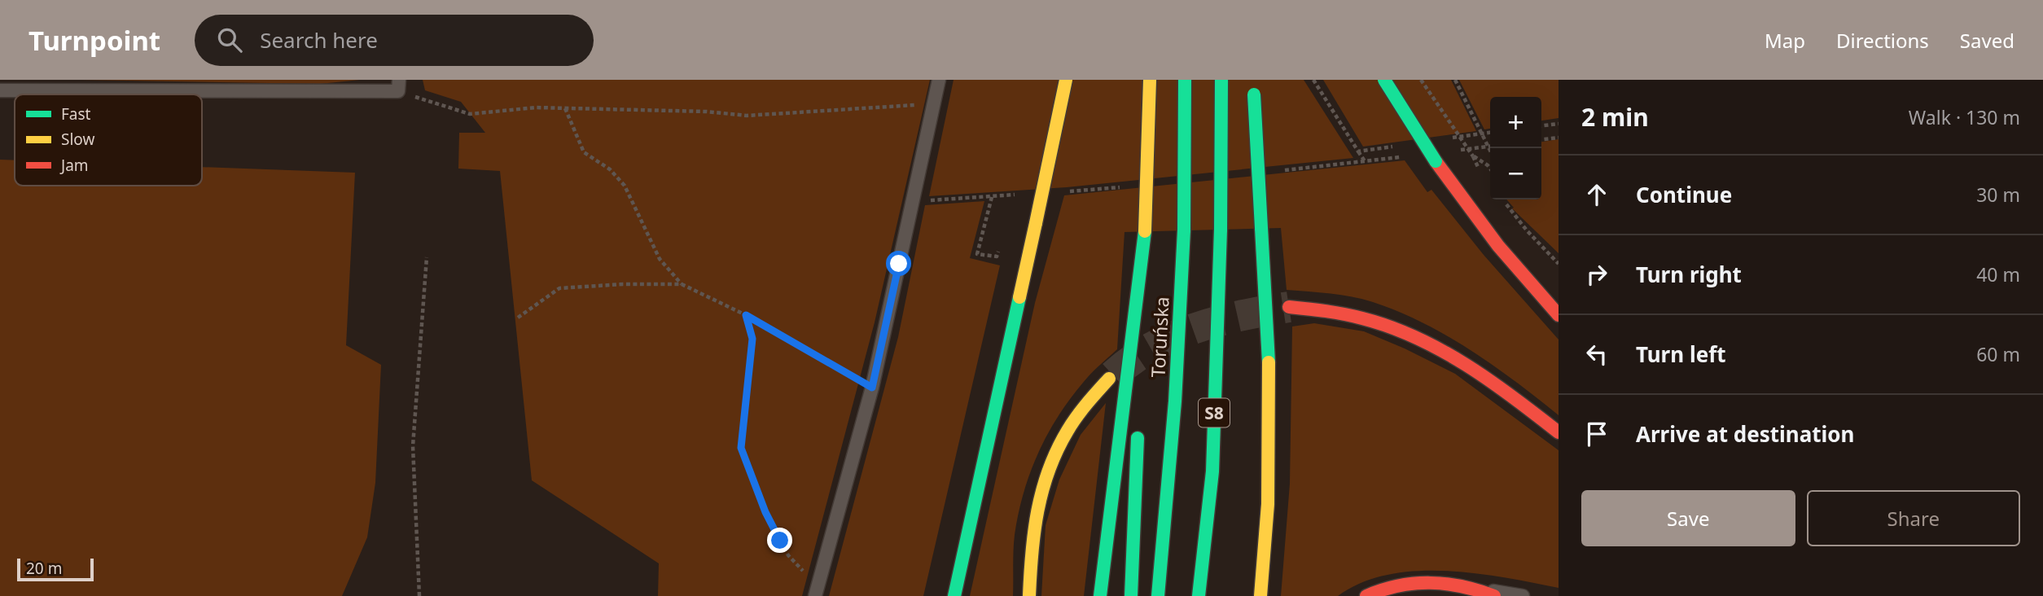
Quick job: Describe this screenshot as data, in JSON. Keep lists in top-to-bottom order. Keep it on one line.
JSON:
{"streets":{"main road":["Toruńska","S8"]},"legend":["Fast","Slow","Jam"],"scale_bar":"20 m","page":{"header":"Turnpoint","search":"Search here","nav":["Map","Directions","Saved"],"heading":["2 min","Walk · 130 m"],"map_buttons":["+","−"],"list":[["Continue","30 m"],["Turn right","40 m"],["Turn left","60 m"],"Arrive at destination"],"buttons":["Save","Share"],"scale":"20 m"}}
